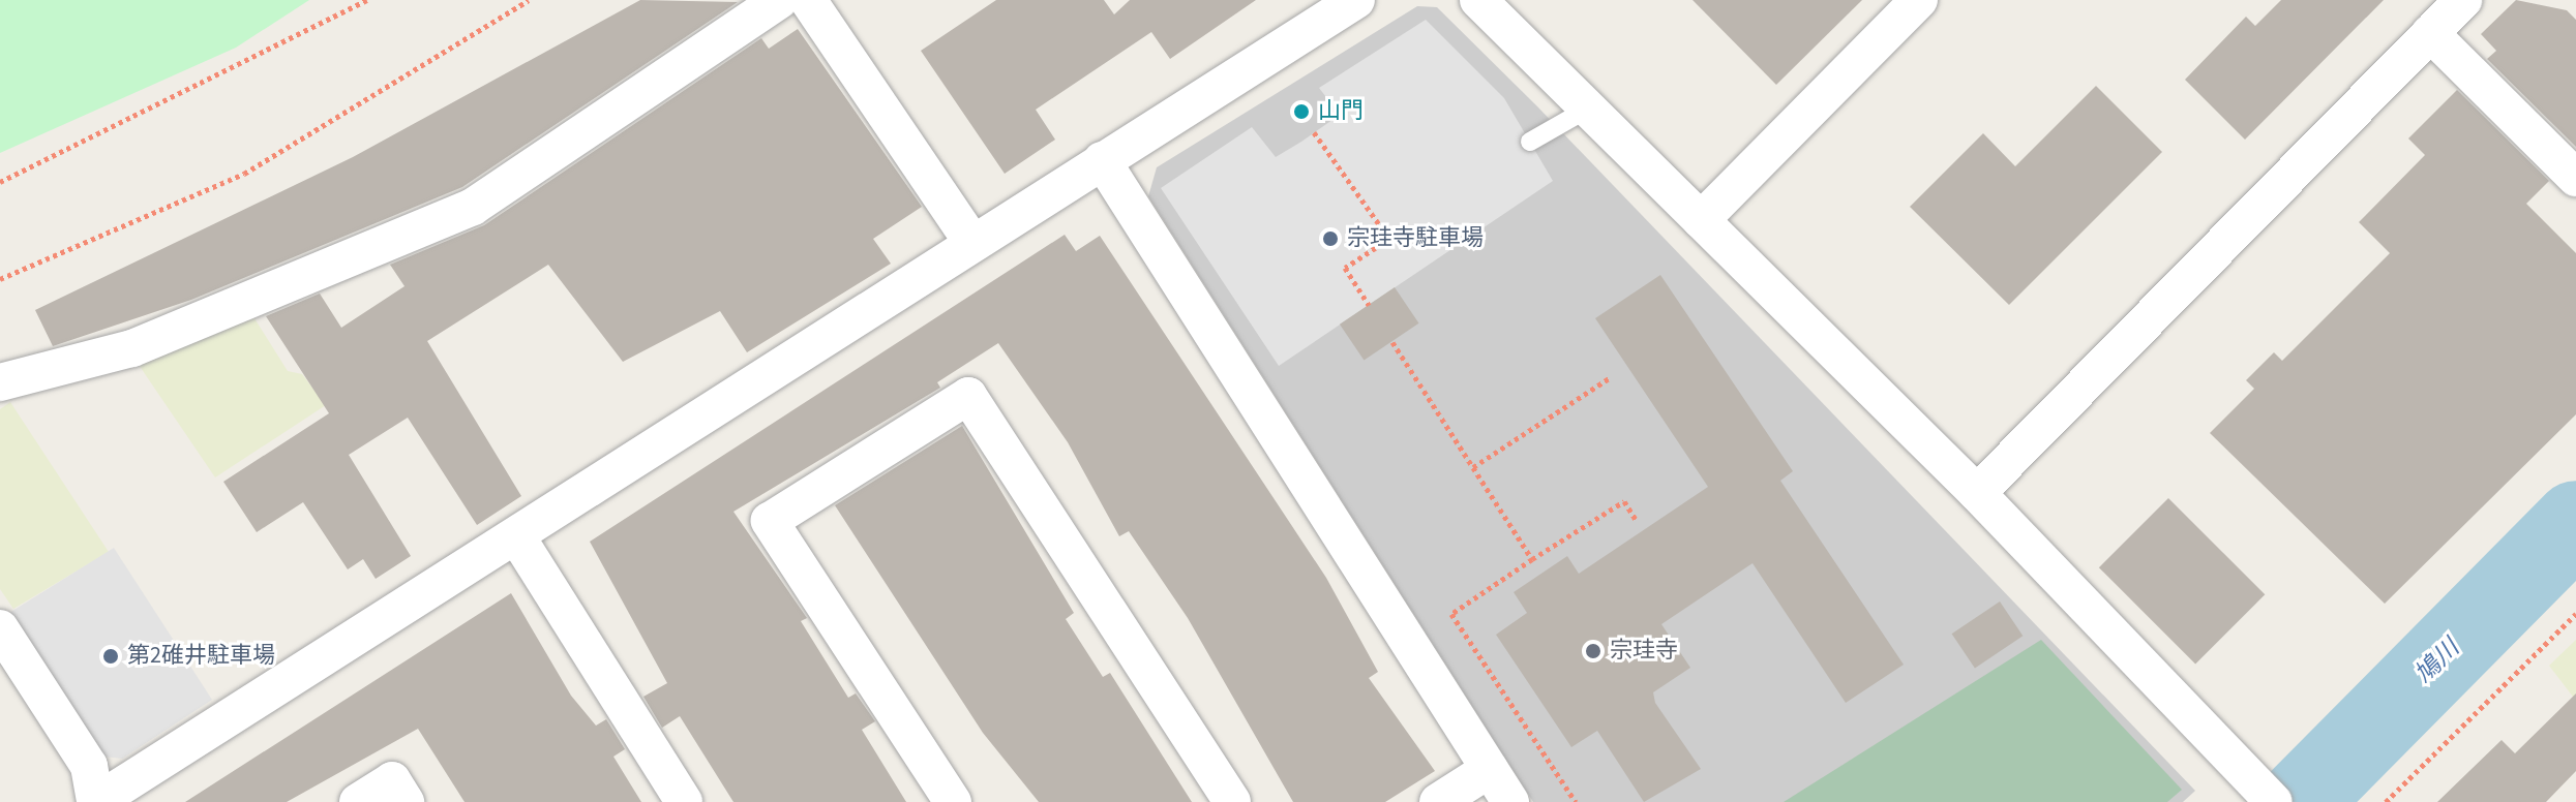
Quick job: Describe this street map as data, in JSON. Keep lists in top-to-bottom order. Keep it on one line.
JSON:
{"water":["鳩川"],"places":["山門","宗珪寺駐車場","宗珪寺","第2碓井駐車場"]}
